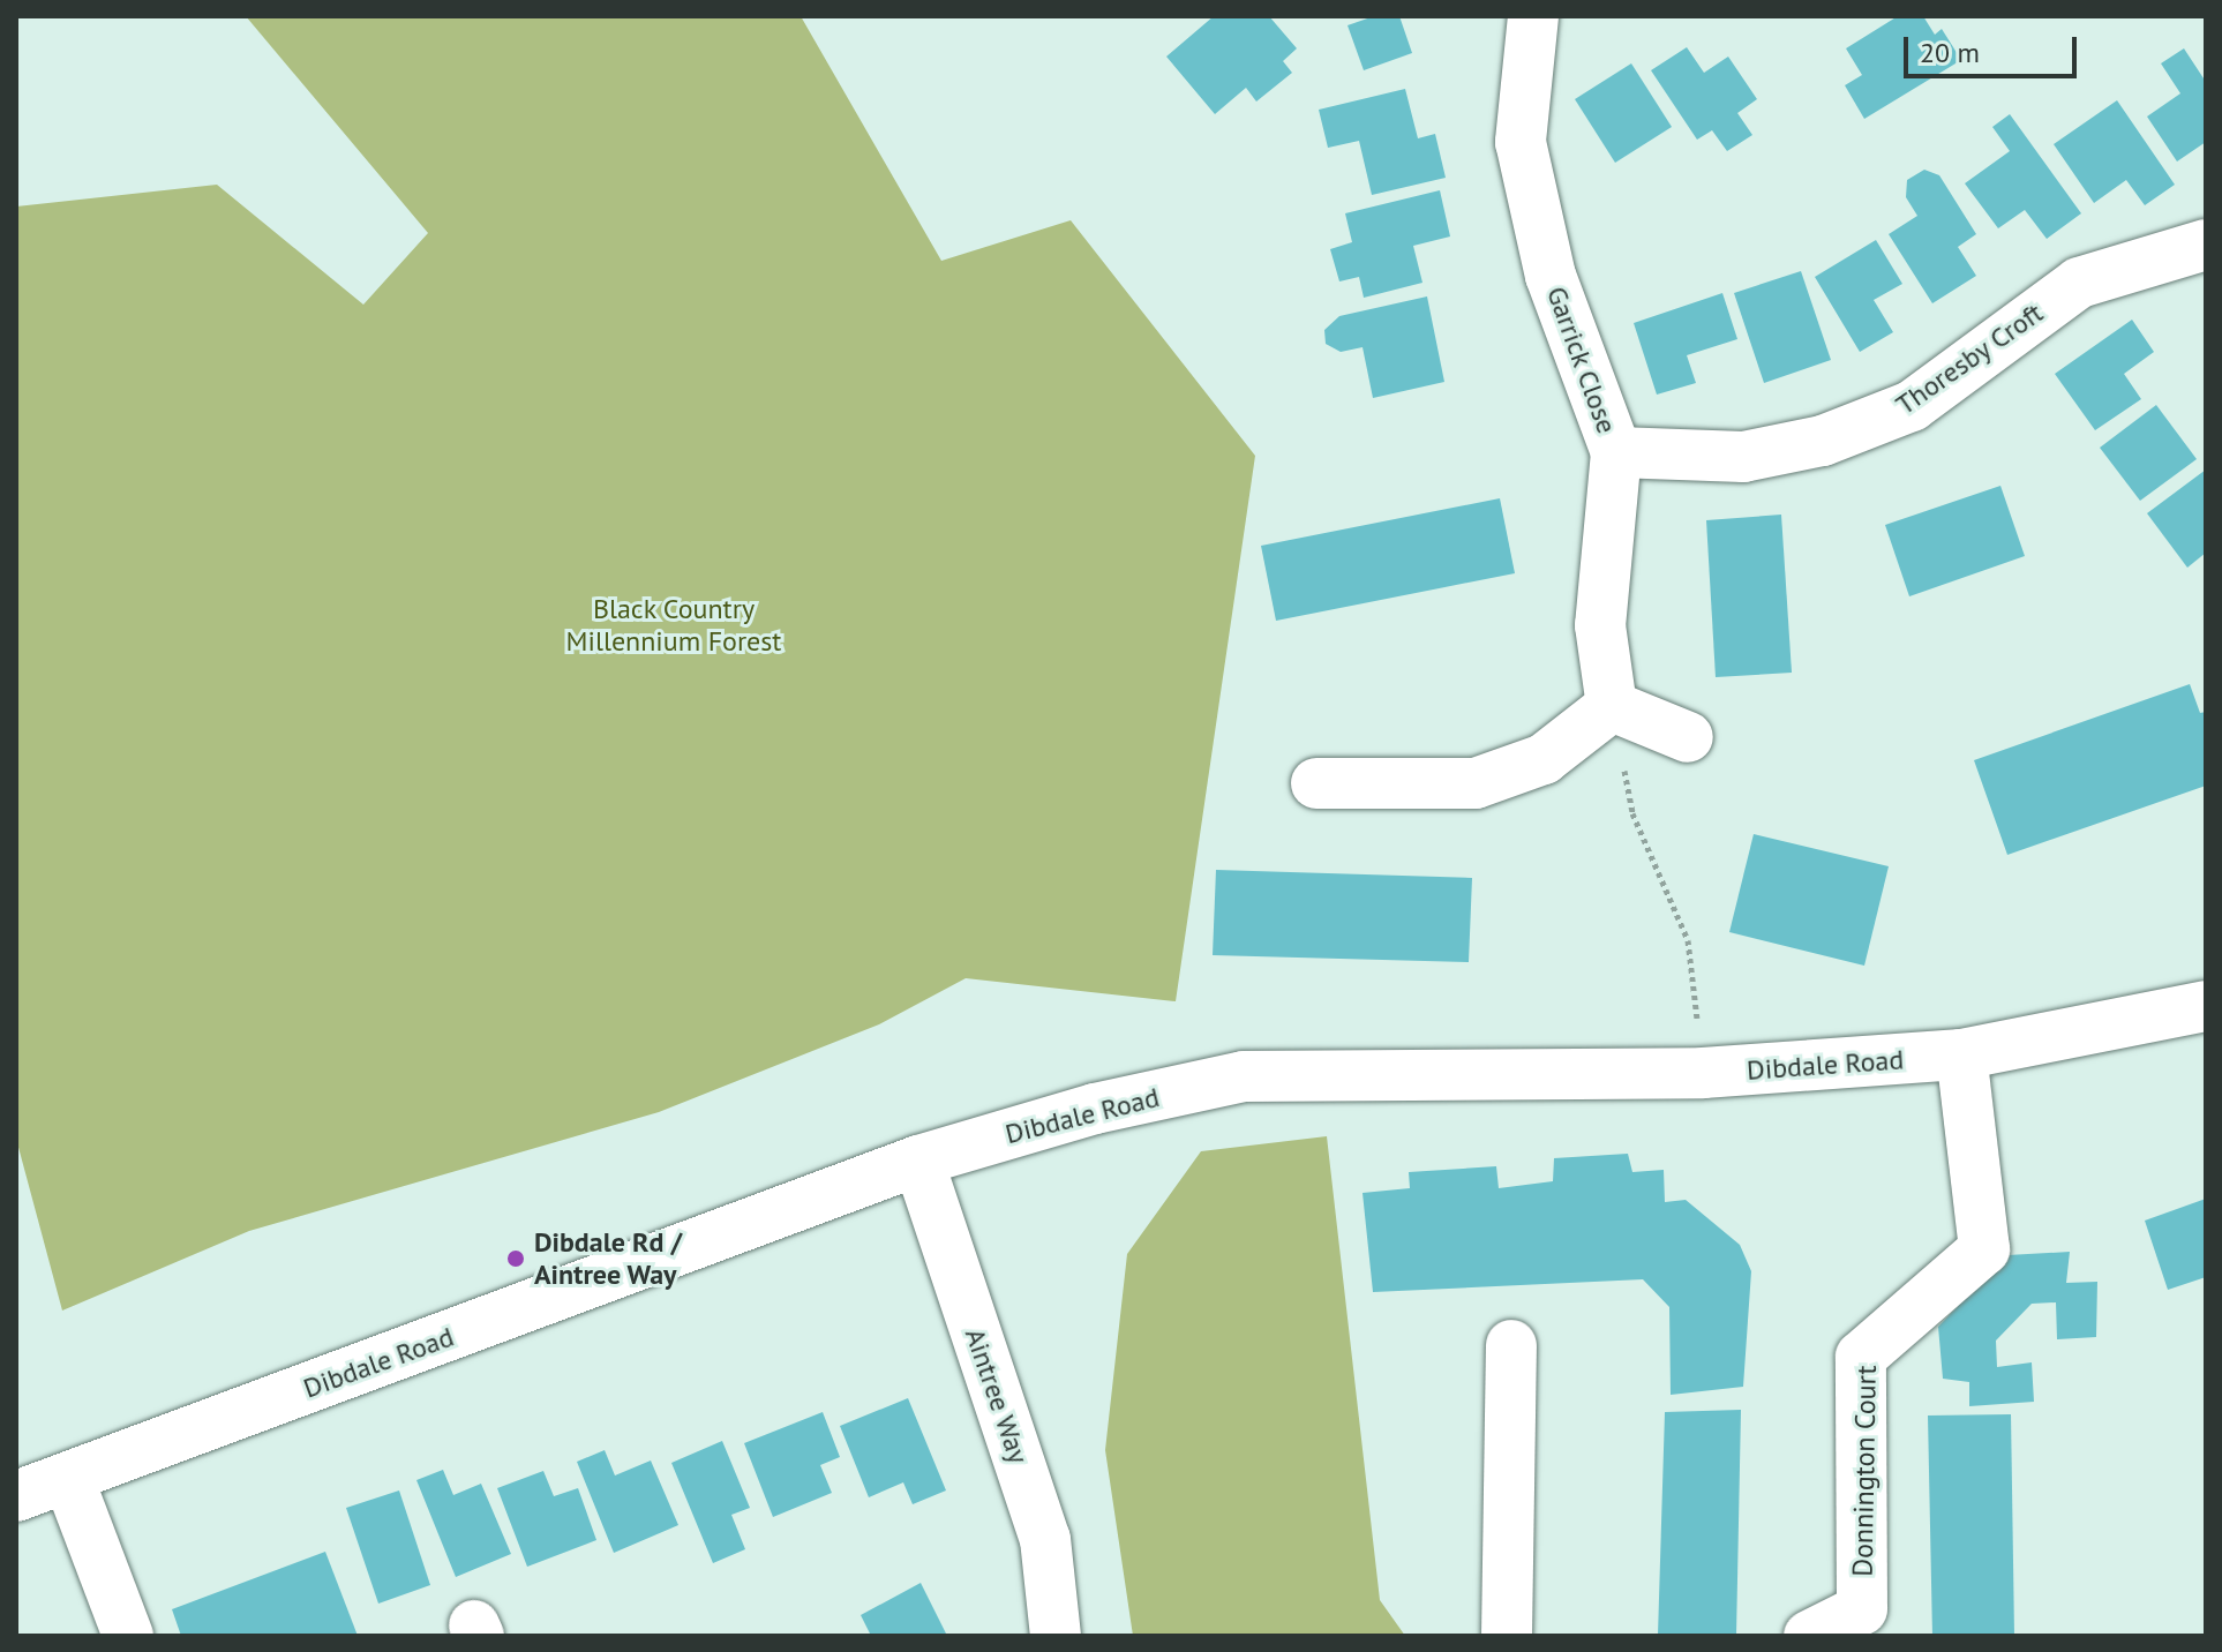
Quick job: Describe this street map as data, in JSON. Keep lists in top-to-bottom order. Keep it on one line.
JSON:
{"streets":{"street":["Thoresby Croft","Garrick Close","Dibdale Road","Aintree Way","Donnington Court"]},"crossings":[["Thoresby Croft","Garrick Close"],["Dibdale Road","Aintree Way"],["Dibdale Road","Donnington Court"]],"parks":["Black Country Millennium Forest"],"places":["Dibdale Rd / Aintree Way"],"scale_bar":"20 m"}
